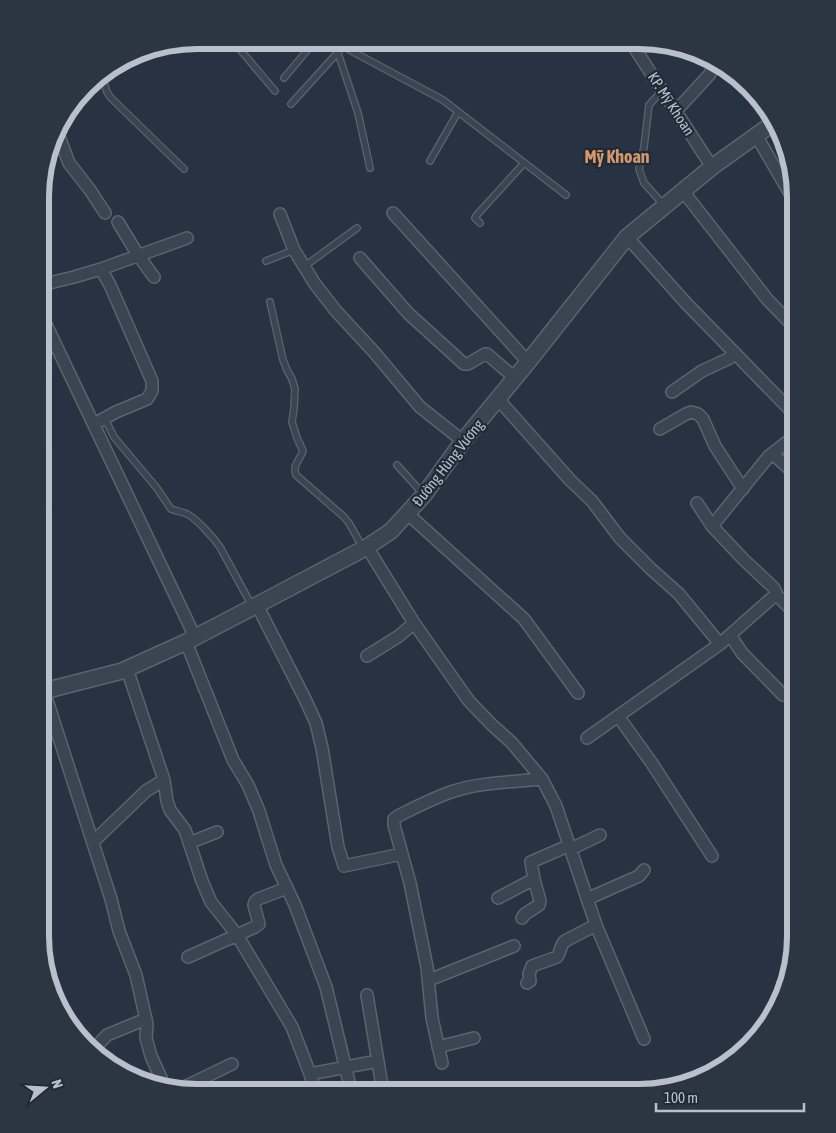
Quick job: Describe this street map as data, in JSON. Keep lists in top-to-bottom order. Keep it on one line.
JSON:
{"streets":{"street":["KP. Mỹ Khoan","Đường Hùng Vương"]},"crossings":[["KP. Mỹ Khoan","Đường Hùng Vương"]],"districts":["Mỹ Khoan"],"scale_bar":"100 m","north":"right"}
